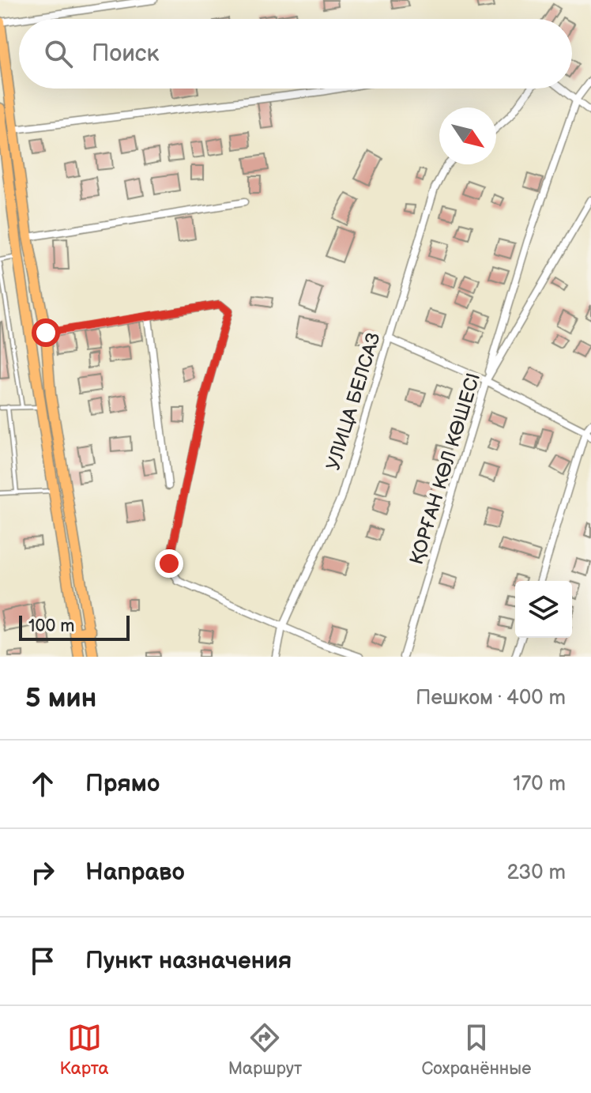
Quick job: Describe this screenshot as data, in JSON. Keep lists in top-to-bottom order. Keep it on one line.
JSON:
{"streets":{"street":["УЛИЦА БЕЛСАЗ","ҚОРҒАН КӨЛ КӨШЕСІ"]},"scale_bar":"100 m","north":"bottom right","page":{"search":"Поиск","scale":"100 m","heading":["5 мин","Пешком · 400 m"],"list":[["Прямо","170 m"],["Направо","230 m"],"Пункт назначения"],"nav":["Карта","Маршрут","Сохранённые"]}}
